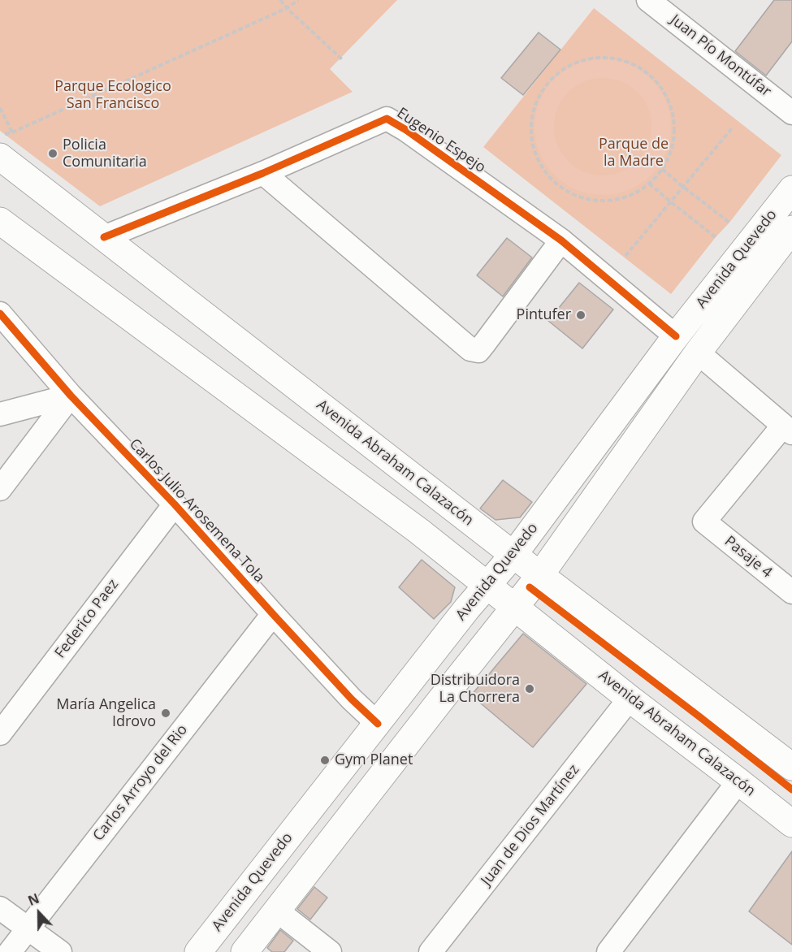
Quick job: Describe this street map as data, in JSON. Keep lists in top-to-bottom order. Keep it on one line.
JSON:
{"streets":{"main road":["Avenida Quevedo","Avenida Abraham Calazacón"],"street":["Juan Pío Montúfar","Eugenio Espejo","Carlos Julio Arosemena Tola","Pasaje 4","Federico Paez","Carlos Arroyo del Rio","Juan de Dios Martínez"]},"crossings":[["Eugenio Espejo","Avenida Quevedo"],["Eugenio Espejo","Avenida Abraham Calazacón"],["Avenida Quevedo","Avenida Abraham Calazacón"],["Avenida Quevedo","Carlos Julio Arosemena Tola"],["Avenida Abraham Calazacón","Juan de Dios Martínez"],["Carlos Julio Arosemena Tola","Federico Paez"],["Carlos Julio Arosemena Tola","Carlos Arroyo del Rio"]],"parks":["Parque Ecologico San Francisco","Parque de la Madre"],"places":["Policia Comunitaria","Pintufer","Distribuidora La Chorrera","María Angelica Idrovo","Gym Planet"],"north":"top"}
